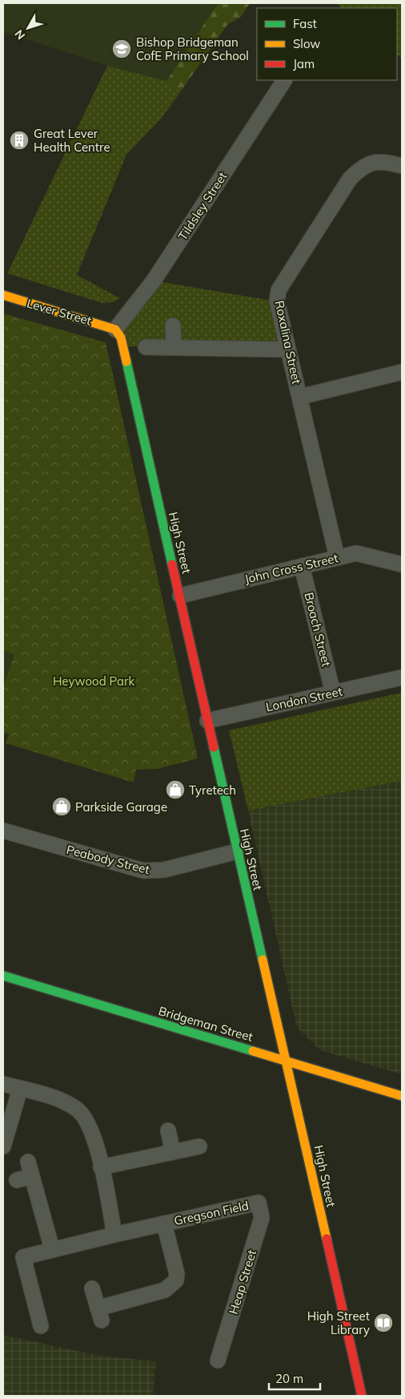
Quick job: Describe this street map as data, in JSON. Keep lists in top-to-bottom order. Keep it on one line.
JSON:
{"streets":{"street":["Tildsley Street","Lever Street","Roxalina Street","High Street","John Cross Street","Broach Street","London Street","Peabody Street","Bridgeman Street","Gregson Field","Heap Street"]},"crossings":[["Tildsley Street","Lever Street"],["Tildsley Street","High Street"],["Lever Street","High Street"],["Roxalina Street","John Cross Street"],["High Street","John Cross Street"],["High Street","London Street"],["High Street","Peabody Street"],["High Street","Bridgeman Street"],["John Cross Street","Broach Street"],["Broach Street","London Street"],["Gregson Field","Heap Street"]],"parks":["Heywood Park"],"places":{"school or university":["Bishop Bridgeman CofE Primary School"],"building":["Great Lever Health Centre"],"shop":["Tyretech","Parkside Garage"],"library":["High Street Library"]},"legend":["Fast","Slow","Jam"],"scale_bar":"20 m","north":"bottom left"}
